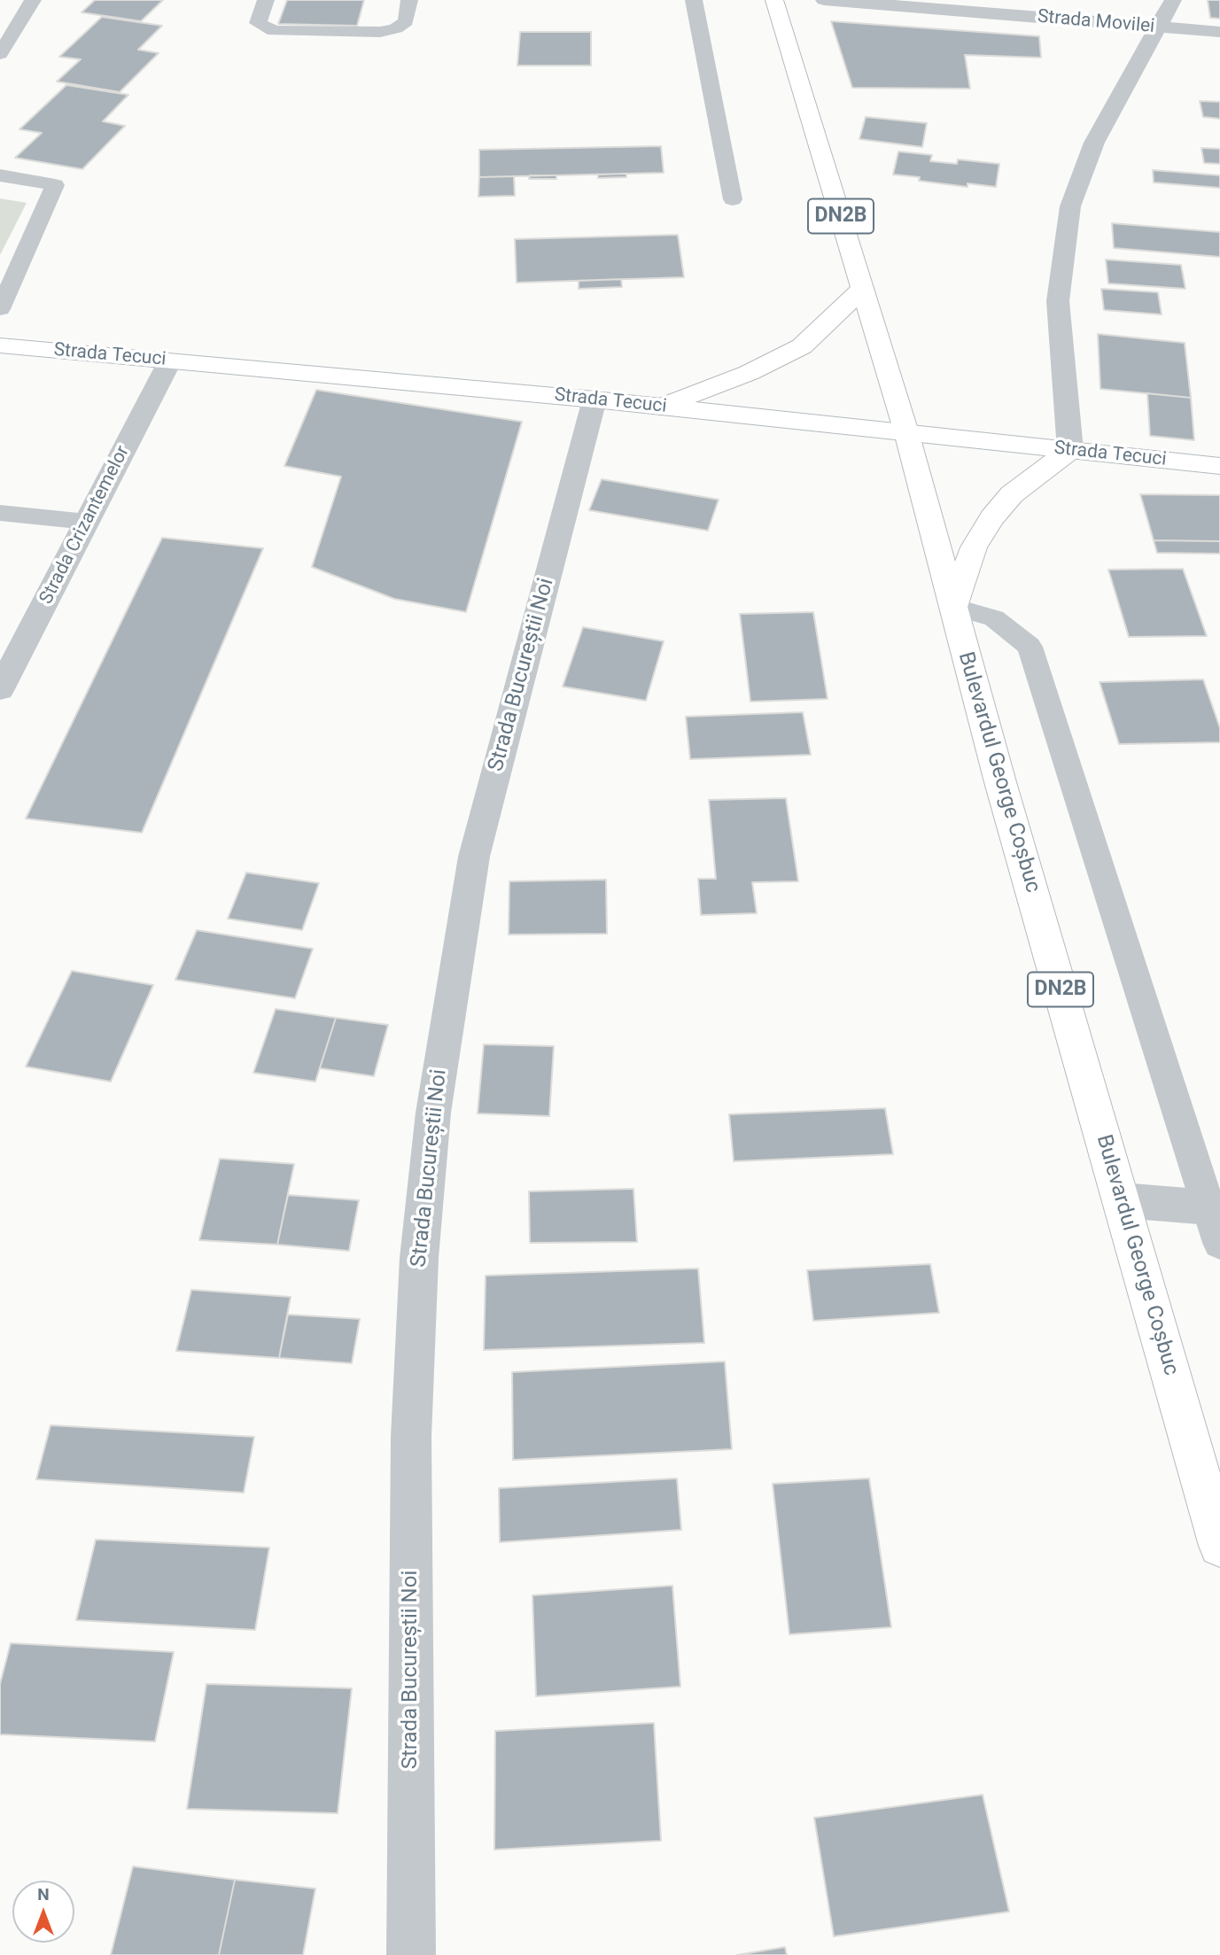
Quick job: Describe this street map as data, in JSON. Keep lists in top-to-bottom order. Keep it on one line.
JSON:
{"streets":{"main road":["DN2B","Strada Tecuci","Bulevardul George Coșbuc"],"street":["Strada Movilei","Strada Crizantemelor","Strada Bucureștii Noi"]},"crossings":[["Strada Tecuci","Strada Crizantemelor"],["Strada Tecuci","Strada Bucureștii Noi"],["Strada Tecuci","Bulevardul George Coșbuc"]],"north":"top"}
